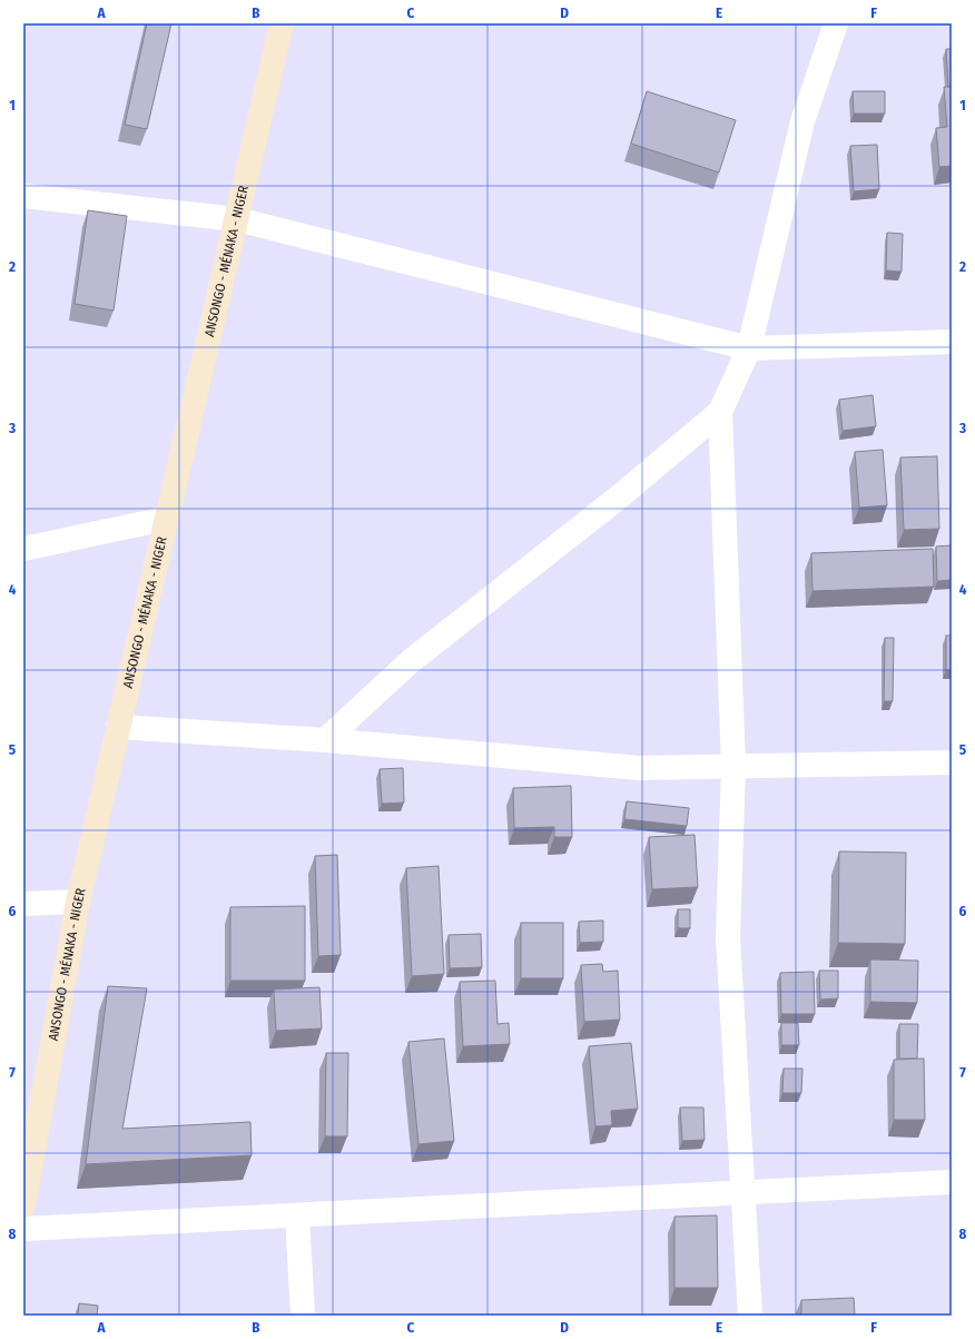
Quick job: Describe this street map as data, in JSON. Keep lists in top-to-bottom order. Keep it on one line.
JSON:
{"streets":{"main road":["ANSONGO - MÉNAKA - NIGER"]},"grid":{"columns":["A","B","C","D","E","F"],"rows":["1","2","3","4","5","6","7","8"]}}
